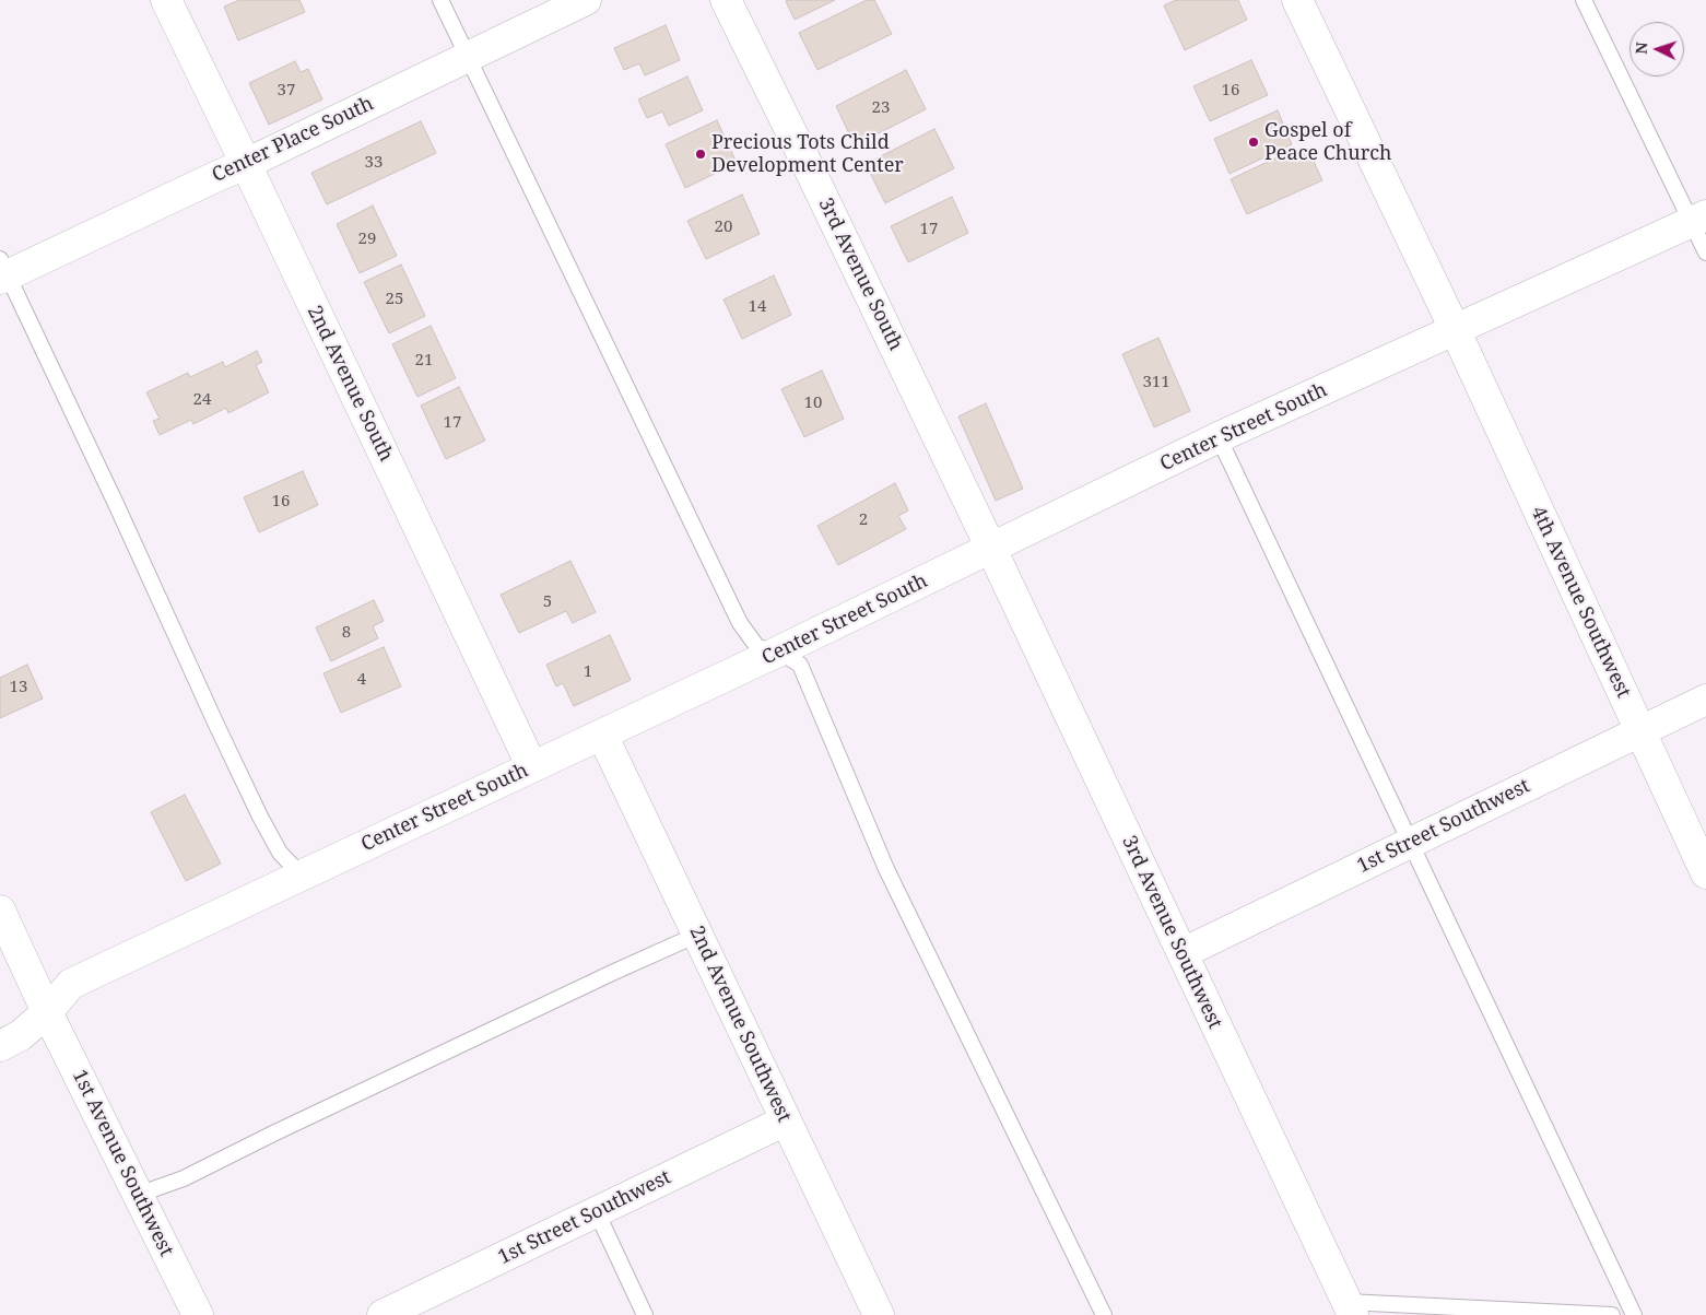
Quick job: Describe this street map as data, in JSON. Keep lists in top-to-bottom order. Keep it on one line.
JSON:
{"streets":{"street":["Center Place South","3rd Avenue South","2nd Avenue South","Center Street South","4th Avenue Southwest","1st Street Southwest","3rd Avenue Southwest","2nd Avenue Southwest","1st Avenue Southwest"]},"crossings":[["Center Place South","2nd Avenue South"],["3rd Avenue South","Center Street South"],["3rd Avenue South","3rd Avenue Southwest"],["2nd Avenue South","Center Street South"],["Center Street South","4th Avenue Southwest"],["Center Street South","3rd Avenue Southwest"],["Center Street South","2nd Avenue Southwest"],["Center Street South","1st Avenue Southwest"],["4th Avenue Southwest","1st Street Southwest"],["1st Street Southwest","3rd Avenue Southwest"],["1st Street Southwest","2nd Avenue Southwest"]],"places":["Gospel of Peace Church","Precious Tots Child Development Center"],"house_numbers":["37","16","23","33","20","17","29","25","14","21","311","24","10","17","16","2","5","8","1","4","13"],"north":"left"}
